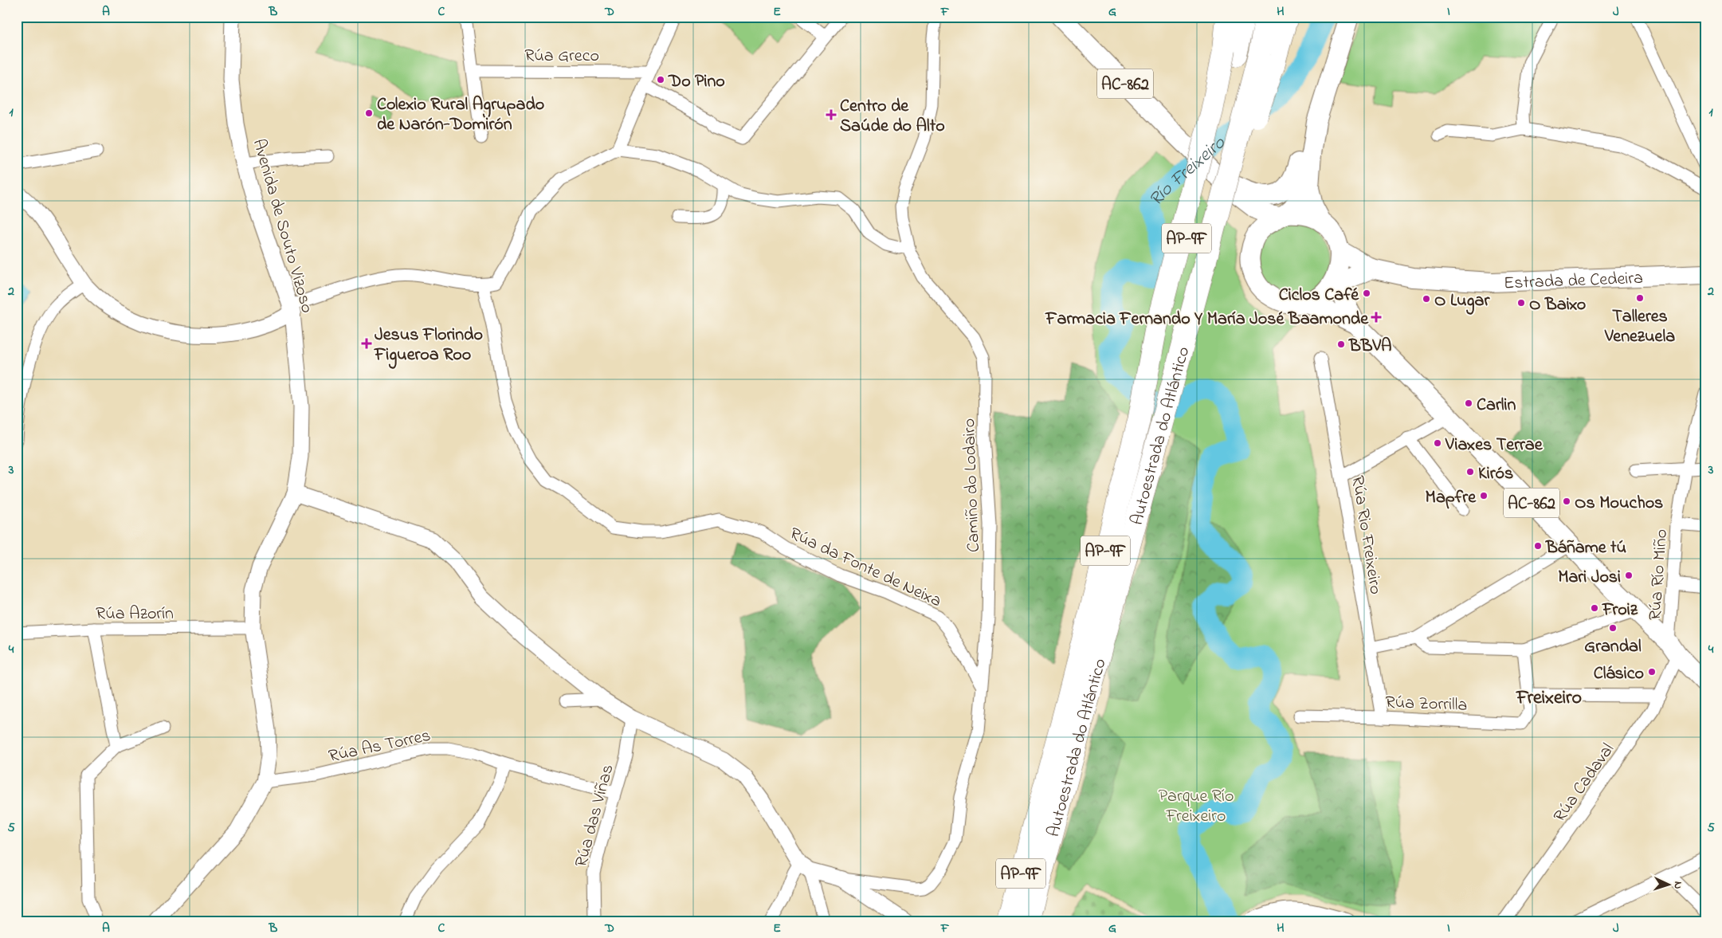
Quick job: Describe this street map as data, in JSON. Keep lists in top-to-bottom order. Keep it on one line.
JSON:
{"streets":{"highway":["AP-9F","Autoestrada do Atlántico"],"main road":["AC-862","Estrada de Cedeira"],"street":["Rúa Greco","Avenida de Souto Vizoso","Camiño do Lodairo","Rúa Rio Freixeiro","Rúa da Fonte de Neixa","Rúa Río Miño","Rúa Azorín","Rúa Zorrilla","Rúa As Torres","Rúa Cadaval","Rúa das Viñas"]},"crossings":[["AC-862","Estrada de Cedeira"],["AC-862","Rúa Río Miño"],["AC-862","Rúa Cadaval"],["Avenida de Souto Vizoso","Rúa Azorín"],["Avenida de Souto Vizoso","Rúa As Torres"],["Camiño do Lodairo","Rúa da Fonte de Neixa"],["Rúa Rio Freixeiro","Rúa Zorrilla"],["Rúa Río Miño","Rúa Cadaval"],["Rúa As Torres","Rúa das Viñas"]],"districts":["Freixeiro"],"water":["Río Freixeiro"],"parks":["Parque Río Freixeiro"],"places":{"other":["Do Pino","Colexio Rural Agrupado de Narón-Domirón","Ciclos Café","Talleres Venezuela","O Lugar","O Baixo","BBVA","Carlin","Viaxes Terrae","Kirós","Mapfre","Os Mouchos","Báñame tú","Mari Josi","Froiz","Grandal","Clásico"],"health":["Centro de Saúde do Alto","Farmacia Fernando Y María José Baamonde","Jesus Florindo Figueroa Roo"]},"north":"right","grid":{"columns":["A","B","C","D","E","F","G","H","I","J"],"rows":["1","2","3","4","5"]}}
